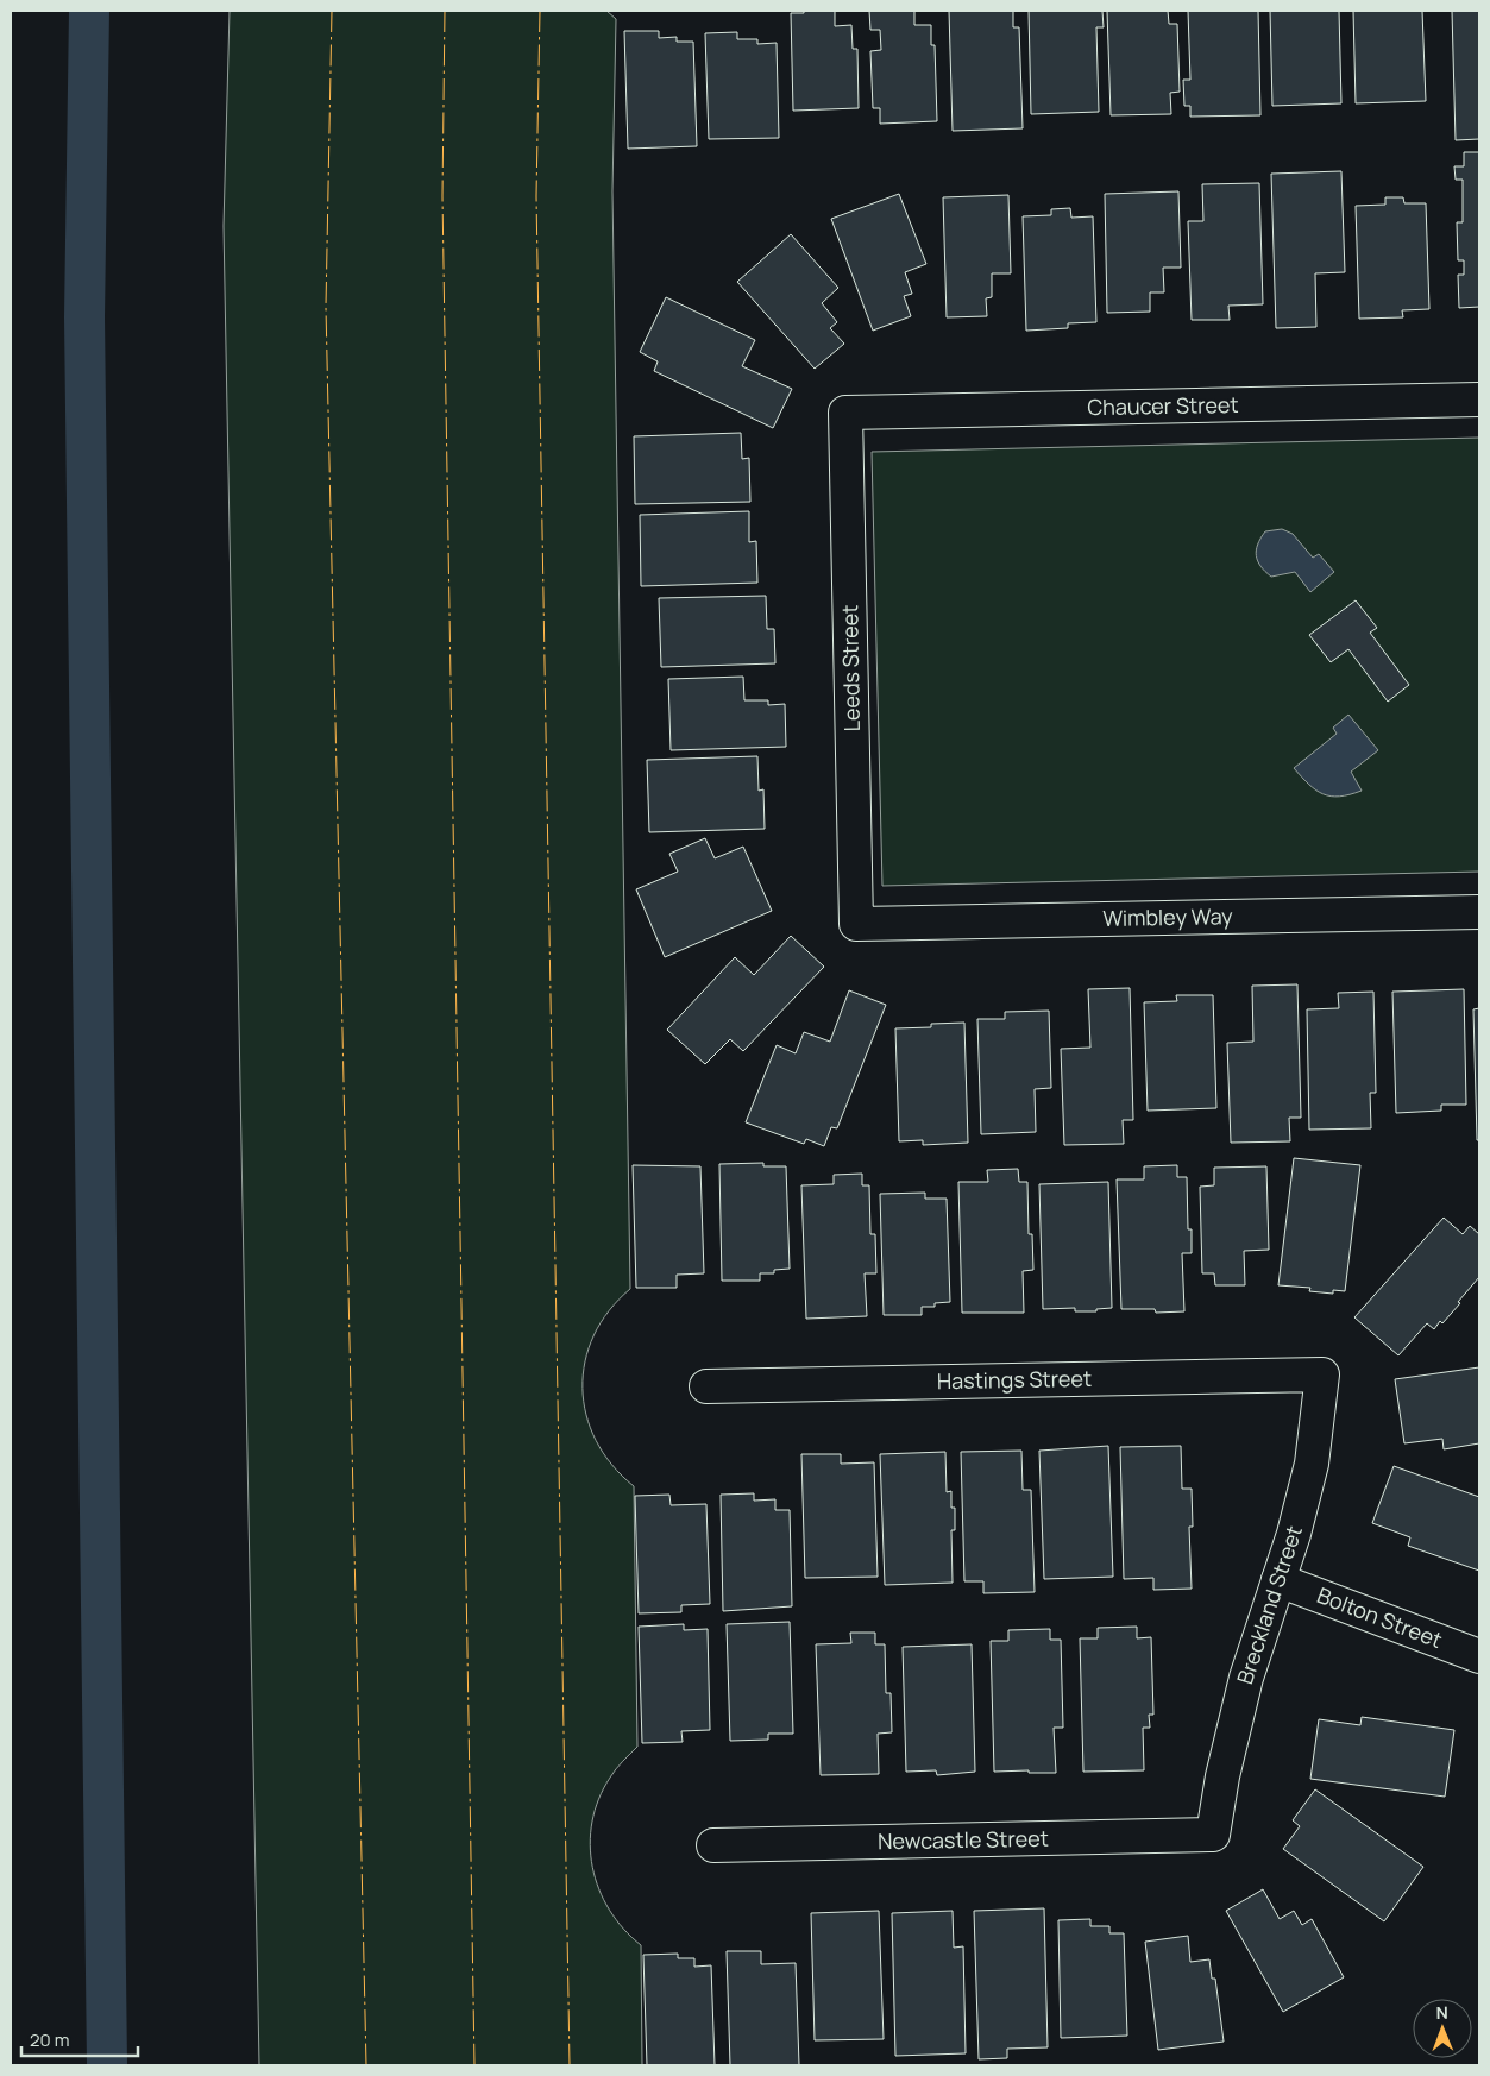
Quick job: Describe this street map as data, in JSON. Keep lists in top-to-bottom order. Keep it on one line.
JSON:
{"streets":{"street":["Chaucer Street","Leeds Street","Wimbley Way","Hastings Street","Breckland Street","Bolton Street","Newcastle Street"]},"crossings":[["Chaucer Street","Leeds Street"],["Leeds Street","Wimbley Way"],["Hastings Street","Breckland Street"],["Breckland Street","Bolton Street"],["Breckland Street","Newcastle Street"]],"scale_bar":"20 m","north":"top"}
